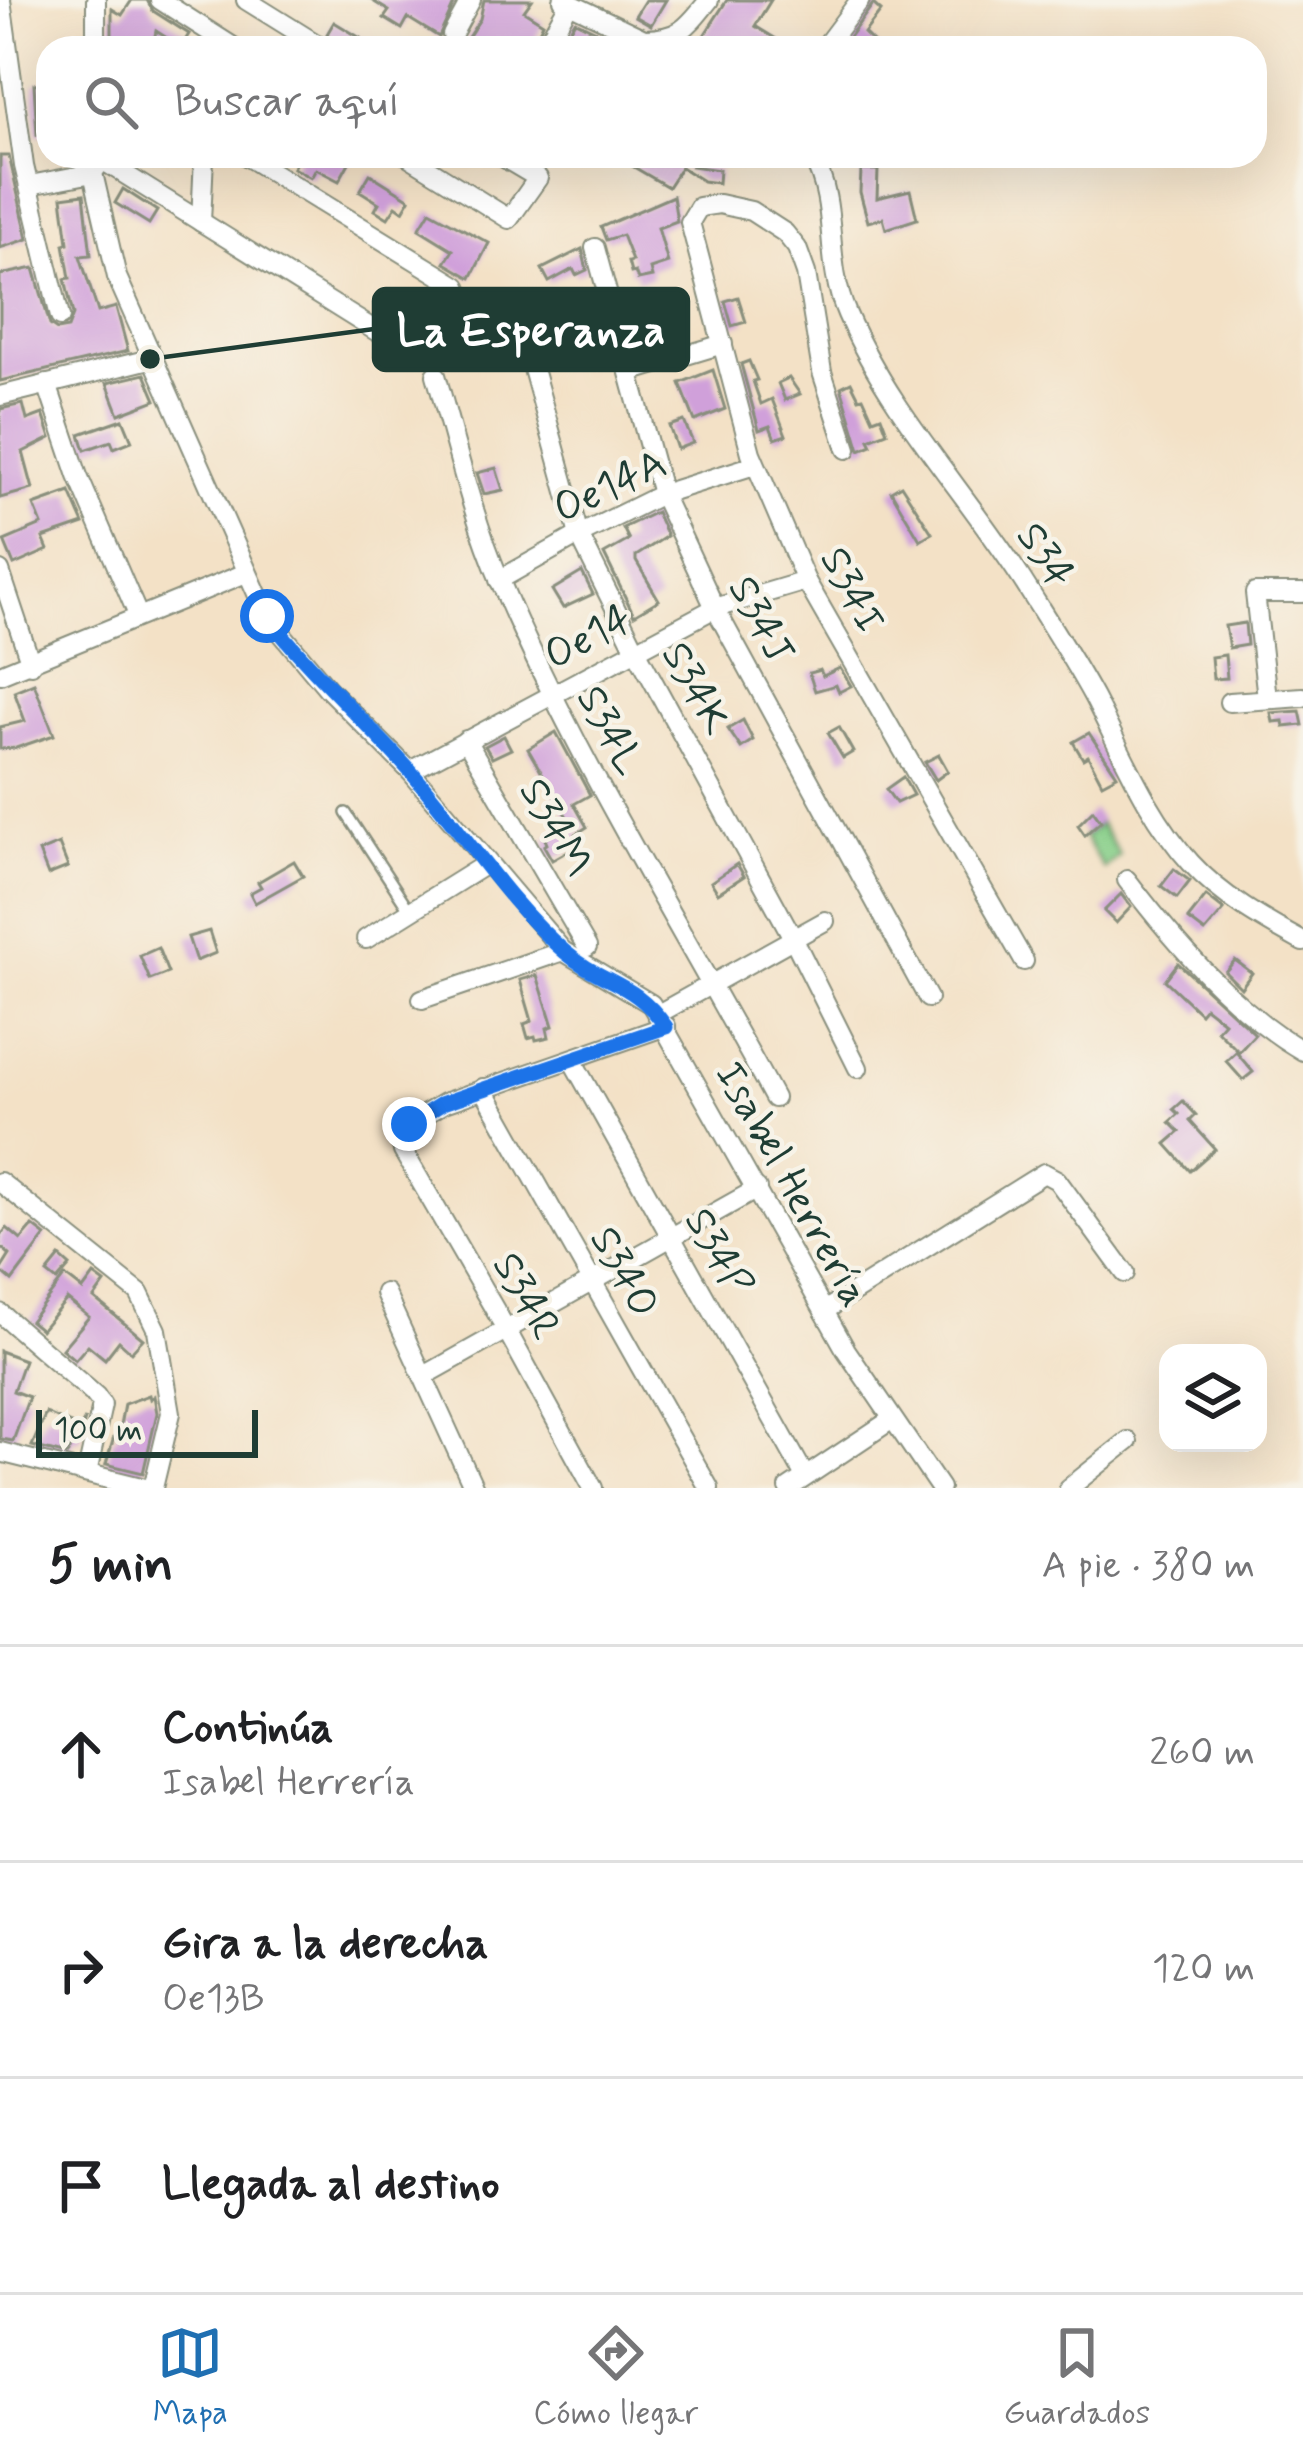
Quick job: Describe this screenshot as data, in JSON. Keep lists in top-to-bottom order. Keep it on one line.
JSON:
{"streets":{"street":["Oe14A","S34","S34I","S34J","Oe14","S34K","S34L","S34M","Isabel Herrería","S34P","S34O","S34R"]},"crossings":[["Oe14A","S34I"],["Oe14A","S34J"],["Oe14A","S34K"],["Oe14A","S34L"],["S34I","Oe14"],["S34J","Oe14"],["Oe14","S34K"],["Oe14","S34L"],["Oe14","S34M"],["Oe14","Isabel Herrería"],["S34O","S34R"]],"places":["La Esperanza"],"scale_bar":"100 m","page":{"search":"Buscar aquí","scale":"100 m","heading":["5 min","A pie · 380 m"],"list":[["Continúa","Isabel Herrería","260 m"],["Gira a la derecha","Oe13B","120 m"],"Llegada al destino"],"nav":["Mapa","Cómo llegar","Guardados"]}}
